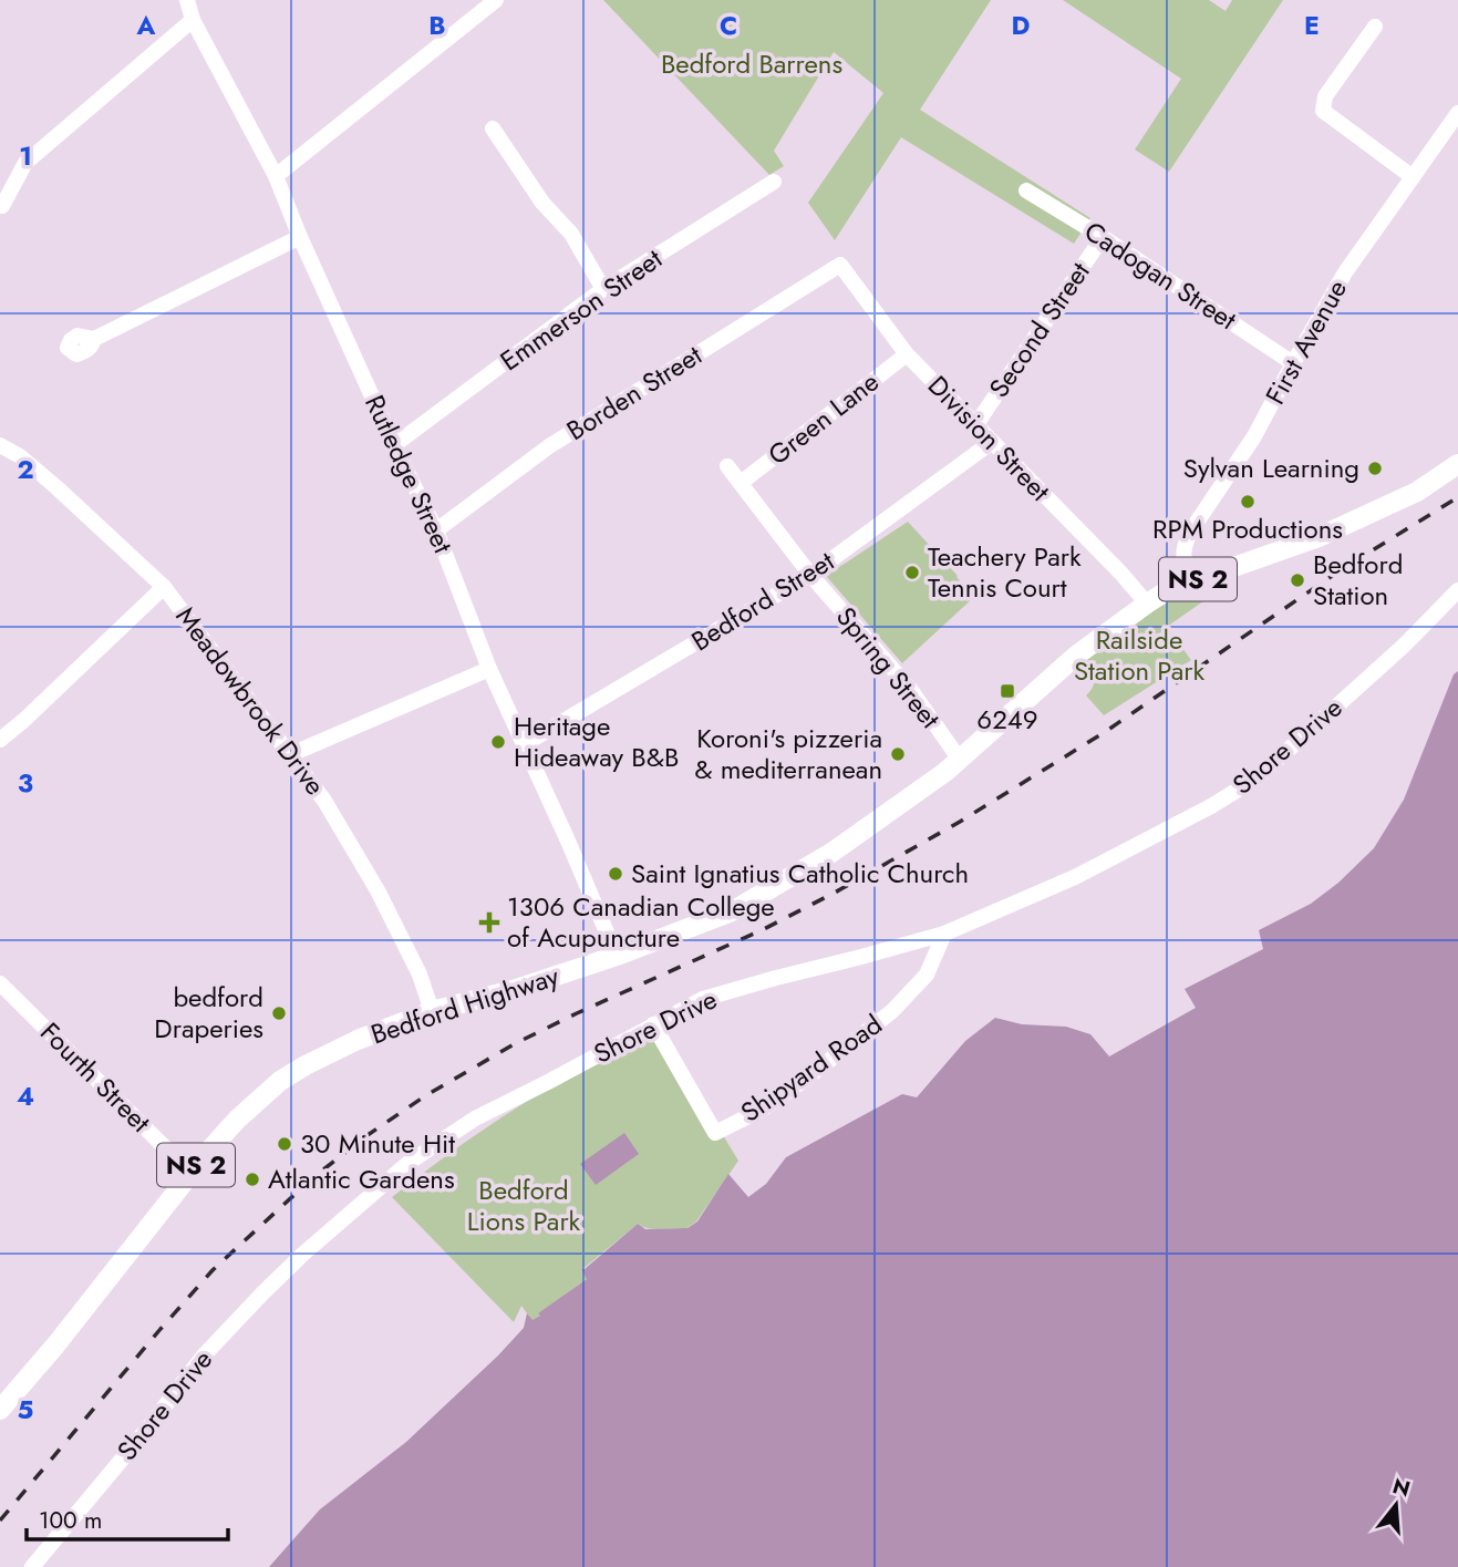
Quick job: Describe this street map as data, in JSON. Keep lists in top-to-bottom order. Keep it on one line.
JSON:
{"streets":{"main road":["NS 2","Bedford Highway"],"street":["Cadogan Street","Emmerson Street","Second Street","First Avenue","Borden Street","Green Lane","Division Street","Rutledge Street","Bedford Street","Spring Street","Meadowbrook Drive","Shore Drive","Shipyard Road","Fourth Street"]},"crossings":[["Cadogan Street","Second Street"],["Cadogan Street","First Avenue"],["Emmerson Street","Rutledge Street"],["Second Street","Division Street"],["First Avenue","Bedford Highway"],["Borden Street","Division Street"],["Borden Street","Rutledge Street"],["Green Lane","Division Street"],["Green Lane","Spring Street"],["Division Street","Bedford Street"],["Division Street","Bedford Highway"],["Rutledge Street","Bedford Street"],["Rutledge Street","Bedford Highway"],["Bedford Street","Spring Street"],["Spring Street","Bedford Highway"],["Meadowbrook Drive","Bedford Highway"],["Shore Drive","Shipyard Road"],["Bedford Highway","Fourth Street"]],"parks":["Bedford Barrens","Railside Station Park","Bedford Lions Park"],"places":{"other":["Sylvan Learning","RPM Productions","Teachery Park Tennis Court","Bedford Station","Heritage Hideaway B&B","Koroni's pizzeria & mediterranean","Saint Ignatius Catholic Church","bedford Draperies","30 Minute Hit","Atlantic Gardens"],"transit":["6249"],"health":["1306 Canadian College of Acupuncture"]},"scale_bar":"100 m","north":"top","grid":{"columns":["A","B","C","D","E"],"rows":["1","2","3","4","5"]}}
